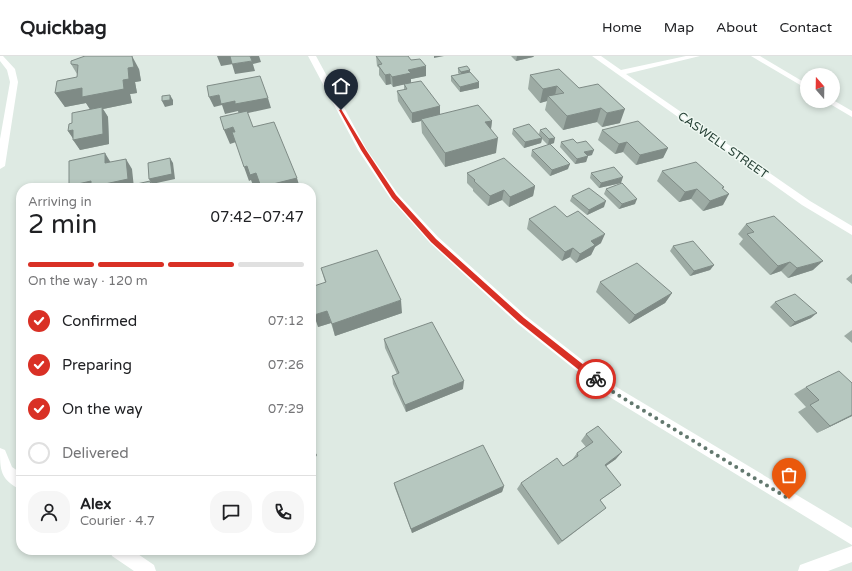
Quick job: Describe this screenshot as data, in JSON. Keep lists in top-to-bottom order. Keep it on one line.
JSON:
{"streets":{"street":["CASWELL STREET"]},"north":"top","page":{"header":"Quickbag","nav":["Home","Map","About","Contact"],"heading":["2 min","Arriving in","07:42–07:47"],"panel":["Alex","Courier · 4.7"],"bar":"On the way · 120 m","list":[["Confirmed","07:12"],["Preparing","07:26"],["On the way","07:29"],"Delivered"]}}
